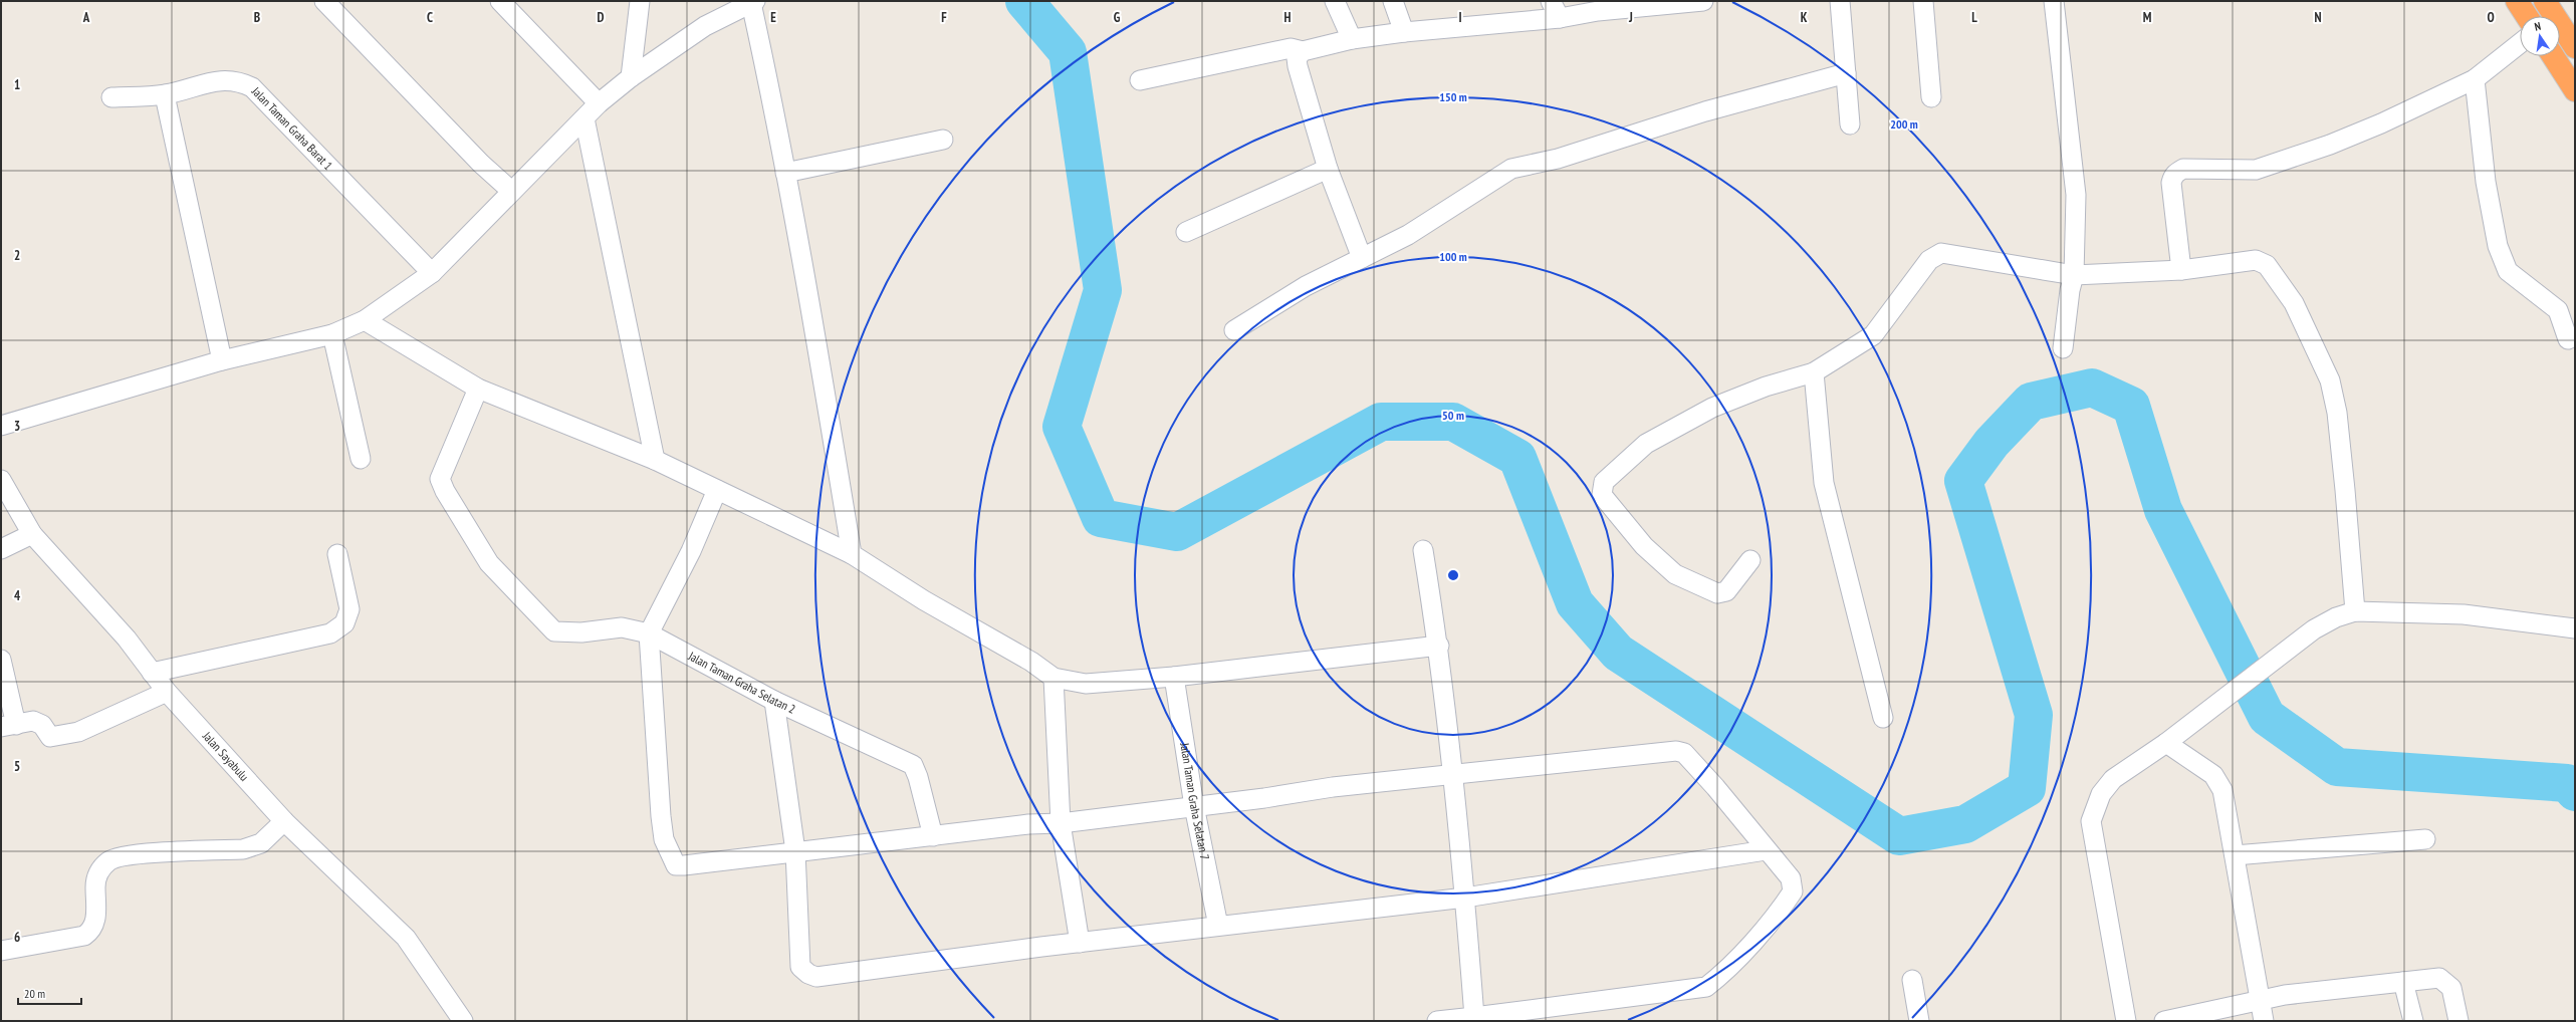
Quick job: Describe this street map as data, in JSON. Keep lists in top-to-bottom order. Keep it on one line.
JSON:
{"streets":{"street":["Jalan Taman Graha Barat 1","Jalan Taman Graha Selatan 2","Jalan Sayabulu","Jalan Taman Graha Selatan 7"]},"scale_bar":"20 m","north":"top","grid":{"columns":["A","B","C","D","E","F","G","H","I","J","K","L","M","N","O"],"rows":["1","2","3","4","5","6"]},"rings":["150 m","200 m","100 m","50 m"]}
